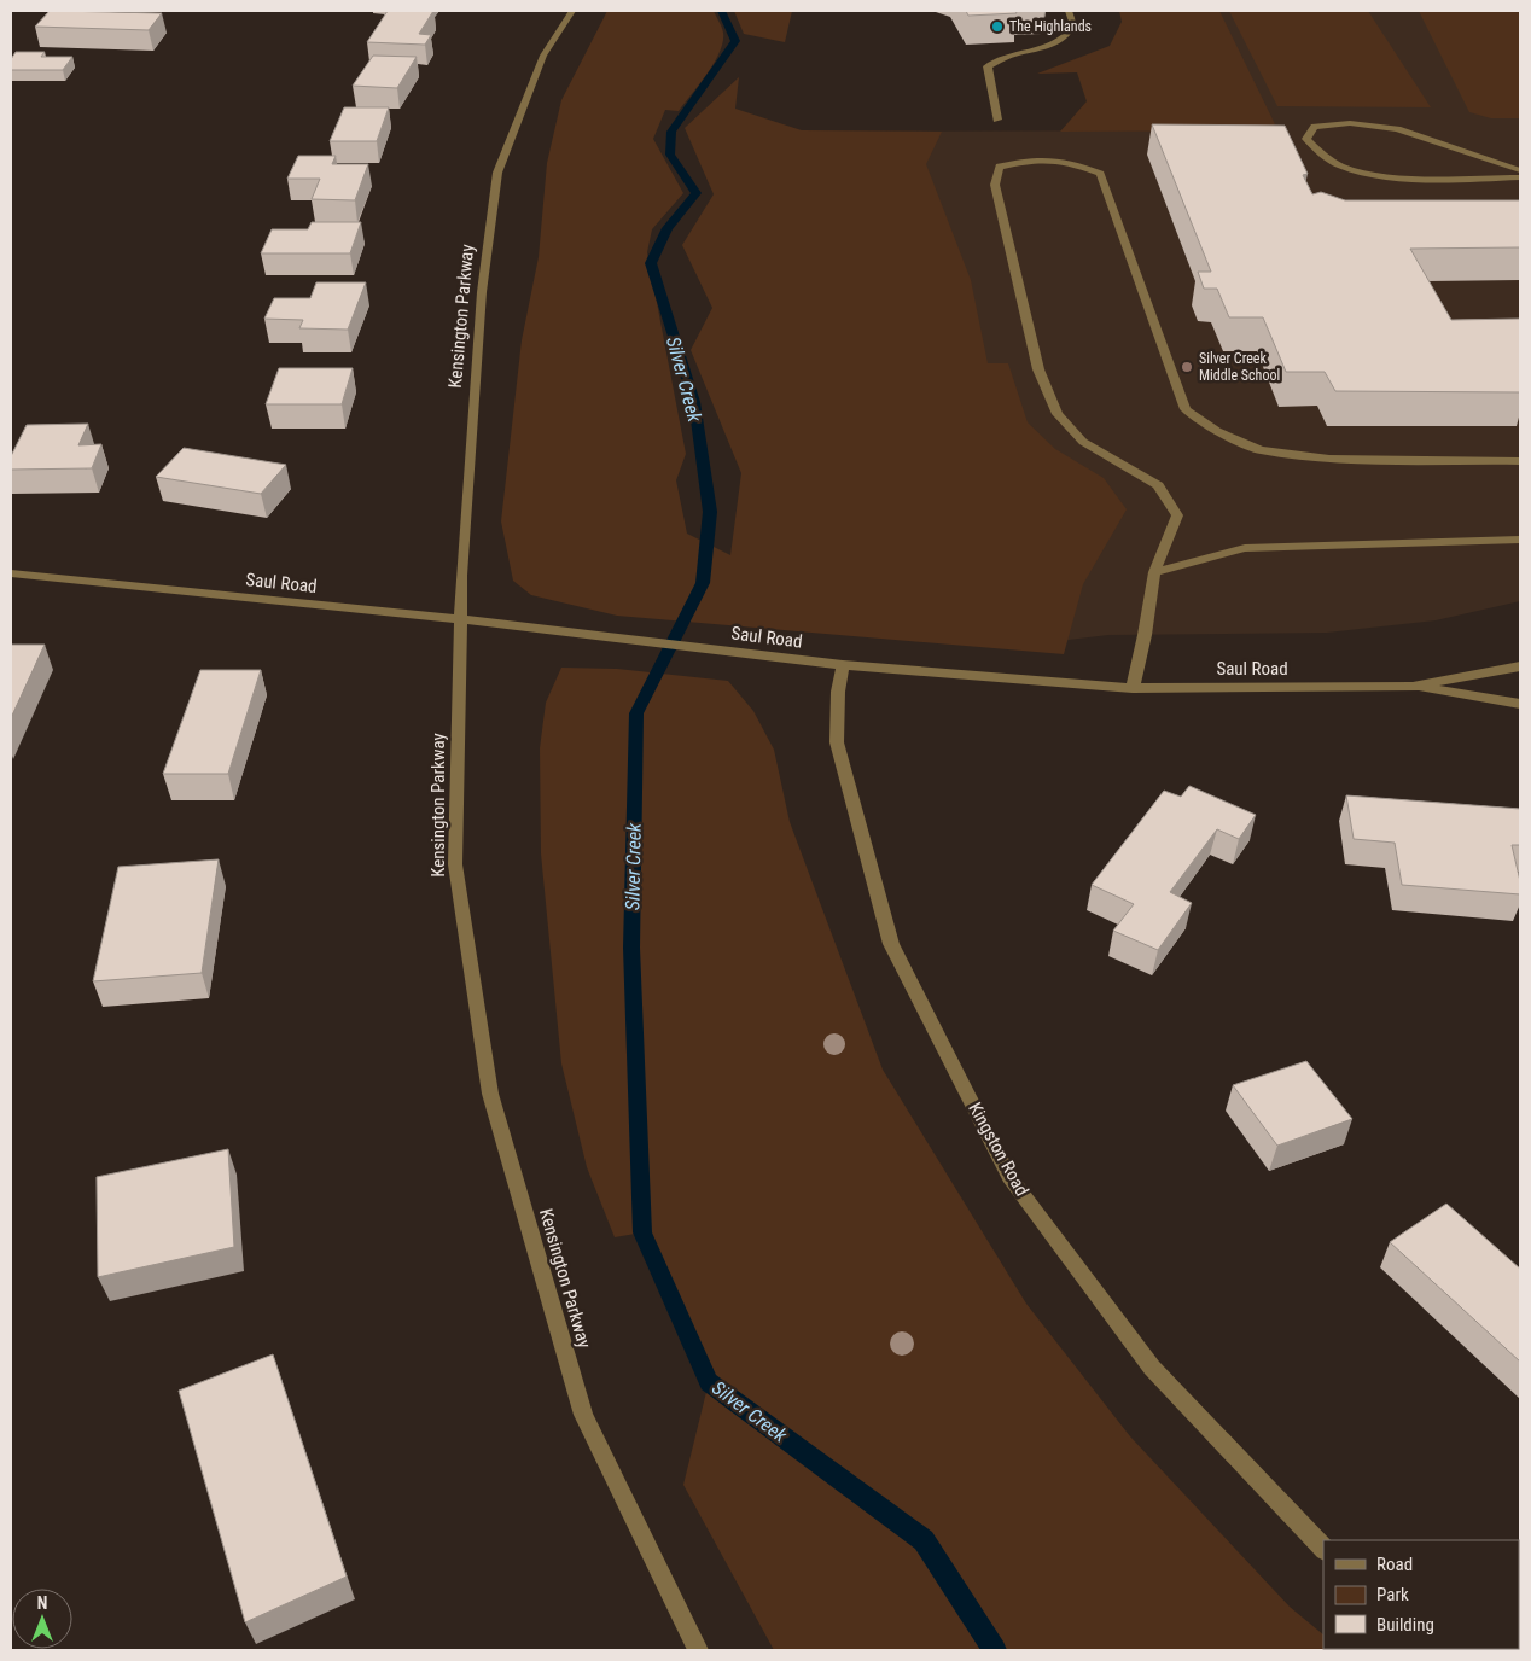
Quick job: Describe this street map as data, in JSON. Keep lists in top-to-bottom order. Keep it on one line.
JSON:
{"streets":{"street":["Kensington Parkway","Saul Road","Kingston Road"]},"crossings":[["Kensington Parkway","Saul Road"],["Saul Road","Kingston Road"]],"water":["Silver Creek"],"places":["The Highlands","Silver Creek Middle School"],"legend":["Road","Park","Building"],"north":"top"}
